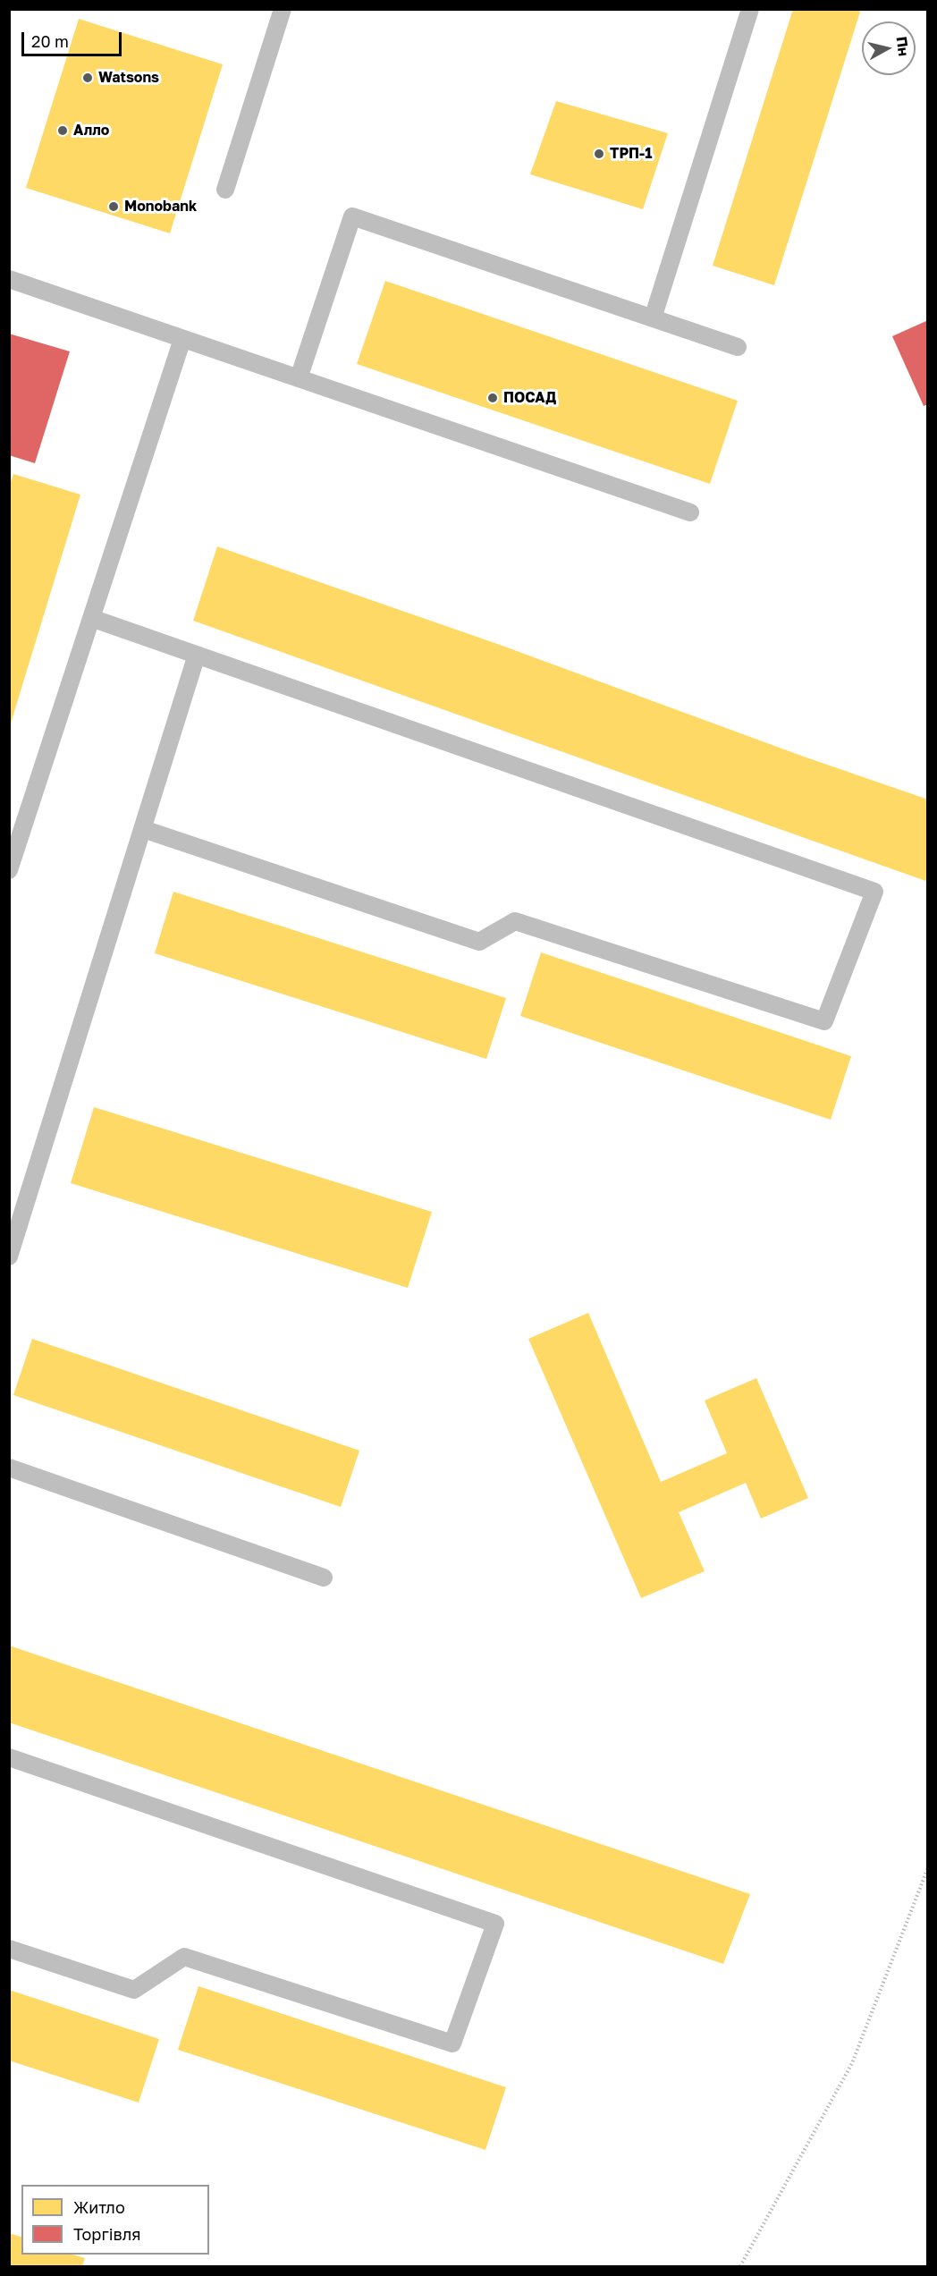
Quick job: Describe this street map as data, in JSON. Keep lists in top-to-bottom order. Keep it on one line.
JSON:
{"places":["Watsons","Алло","ТРП-1","Monobank","ПОСАД"],"legend":["Житло","Торгівля"],"scale_bar":"20 m","north":"right"}
